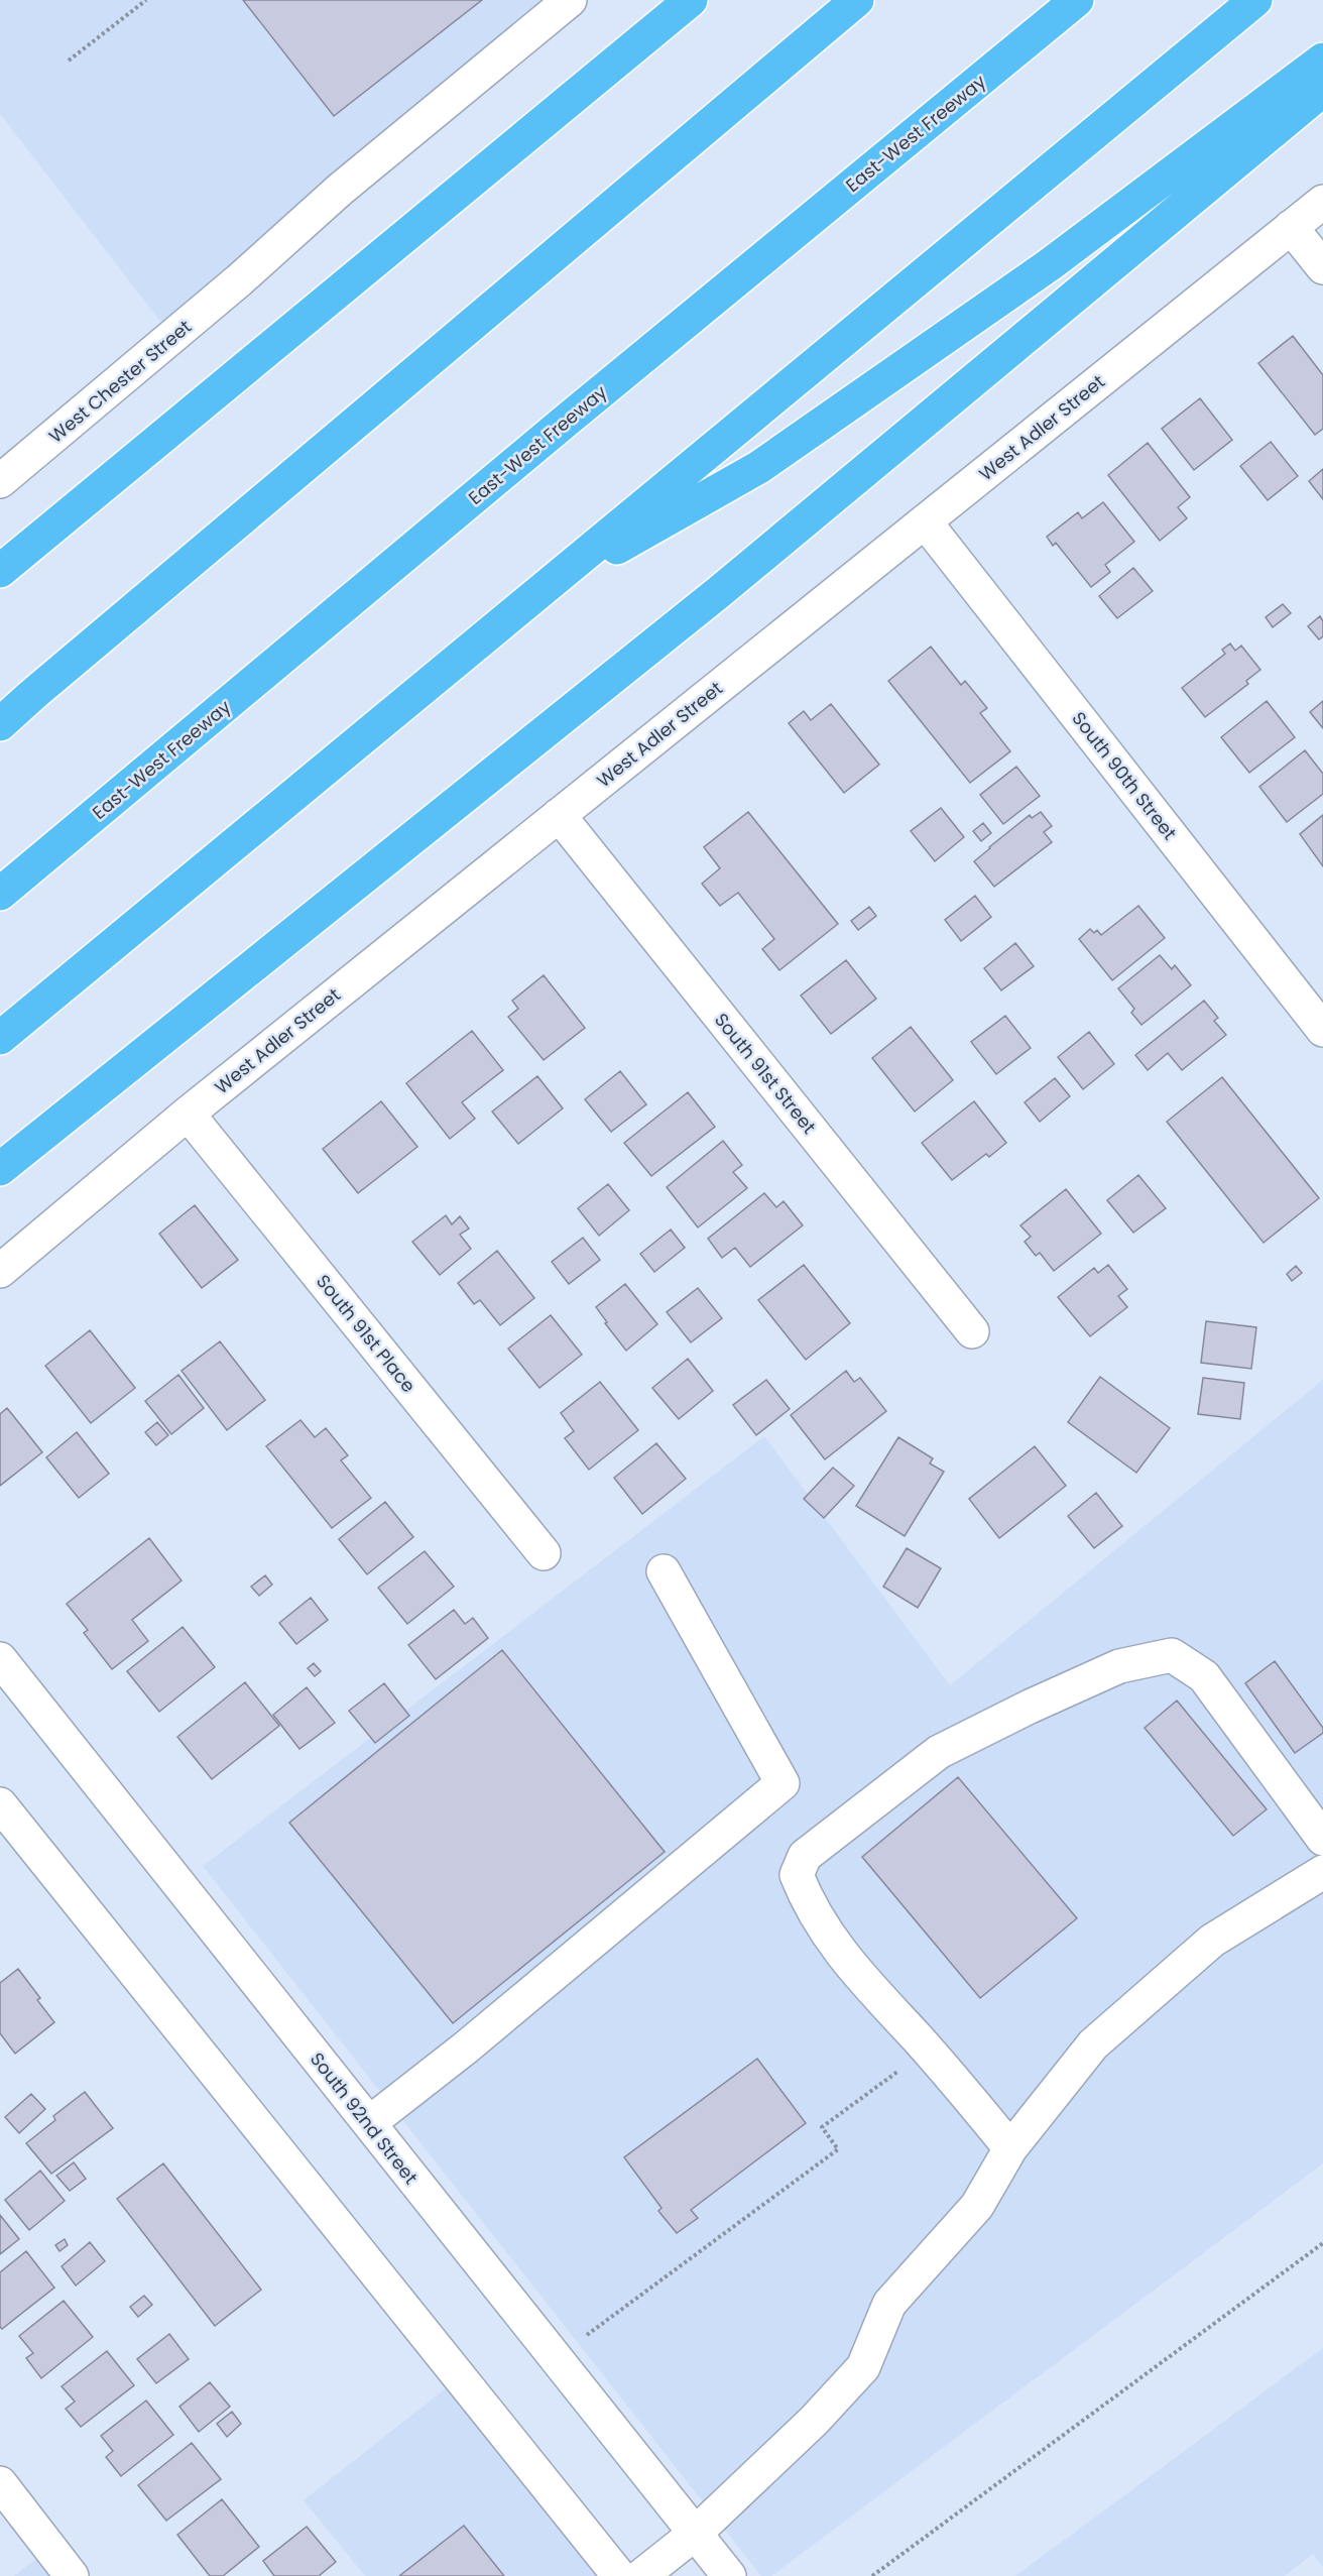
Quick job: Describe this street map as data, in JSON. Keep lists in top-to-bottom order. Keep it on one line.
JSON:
{"streets":{"highway":["East-West Freeway"],"street":["West Chester Street","West Adler Street","South 90th Street","South 91st Street","South 91st Place","South 92nd Street"]},"crossings":[["West Adler Street","South 90th Street"],["West Adler Street","South 91st Street"],["West Adler Street","South 91st Place"]]}
